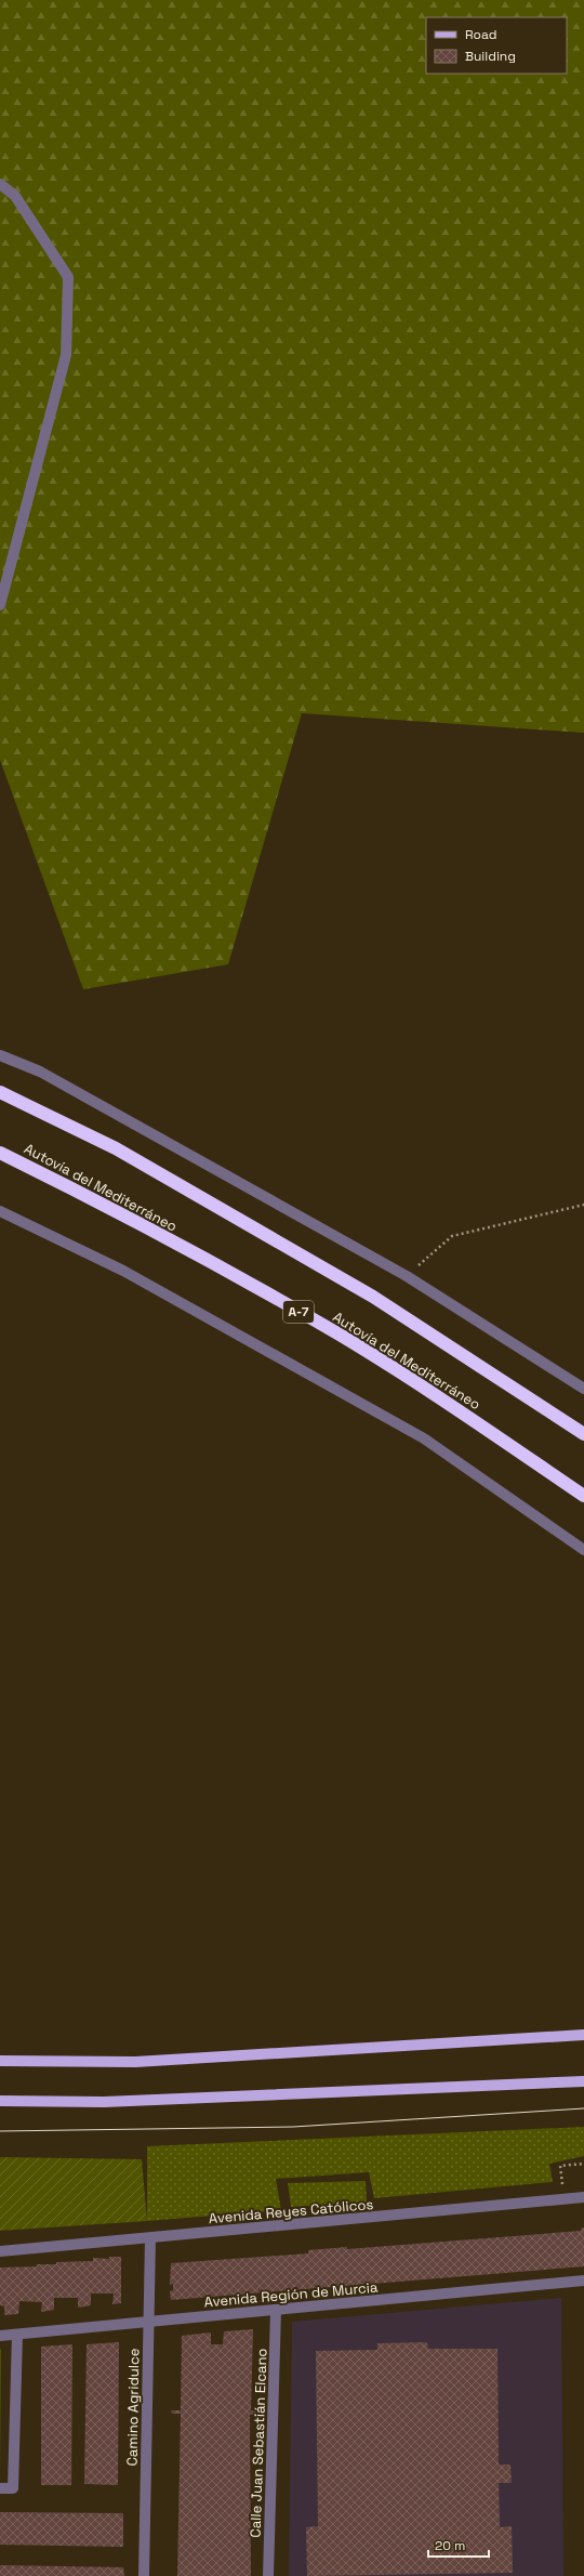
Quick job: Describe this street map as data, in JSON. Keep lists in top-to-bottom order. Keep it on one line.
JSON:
{"streets":{"highway":["Autovía del Mediterráneo","A-7"],"street":["Avenida Reyes Católicos","Avenida Región de Murcia","Camino Agridulce","Calle Juan Sebastián Elcano"]},"crossings":[["Avenida Reyes Católicos","Camino Agridulce"],["Avenida Región de Murcia","Camino Agridulce"],["Avenida Región de Murcia","Calle Juan Sebastián Elcano"]],"legend":["Road","Building"],"scale_bar":"20 m"}
